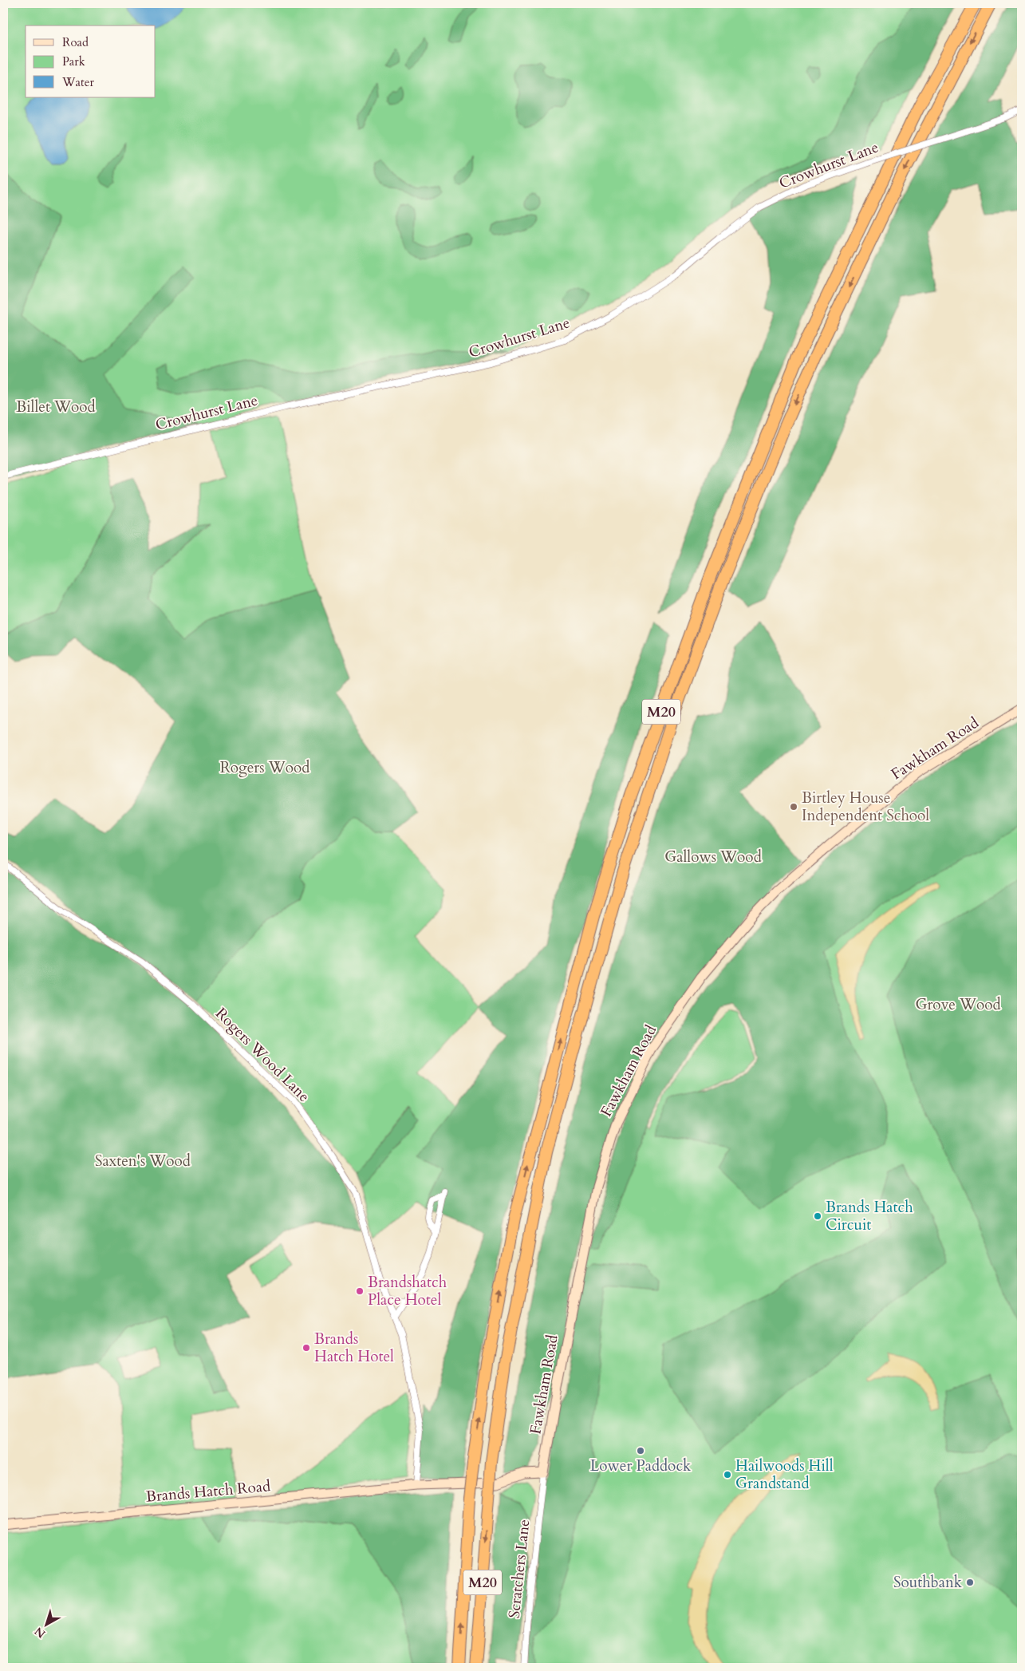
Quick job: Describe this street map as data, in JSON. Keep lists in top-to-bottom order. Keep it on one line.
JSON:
{"streets":{"highway":["M20"],"street":["Crowhurst Lane","Fawkham Road","Rogers Wood Lane","Brands Hatch Road","Scratchers Lane"]},"crossings":[["Fawkham Road","Scratchers Lane"],["Rogers Wood Lane","Brands Hatch Road"]],"parks":["Billet Wood","Rogers Wood","Gallows Wood","Grove Wood","Saxten's Wood"],"places":["Birtley House Independent School","Brands Hatch Circuit","Brandshatch Place Hotel","Brands Hatch Hotel","Lower Paddock","Hailwoods Hill Grandstand","Southbank"],"legend":["Road","Park","Water"],"north":"bottom left"}
